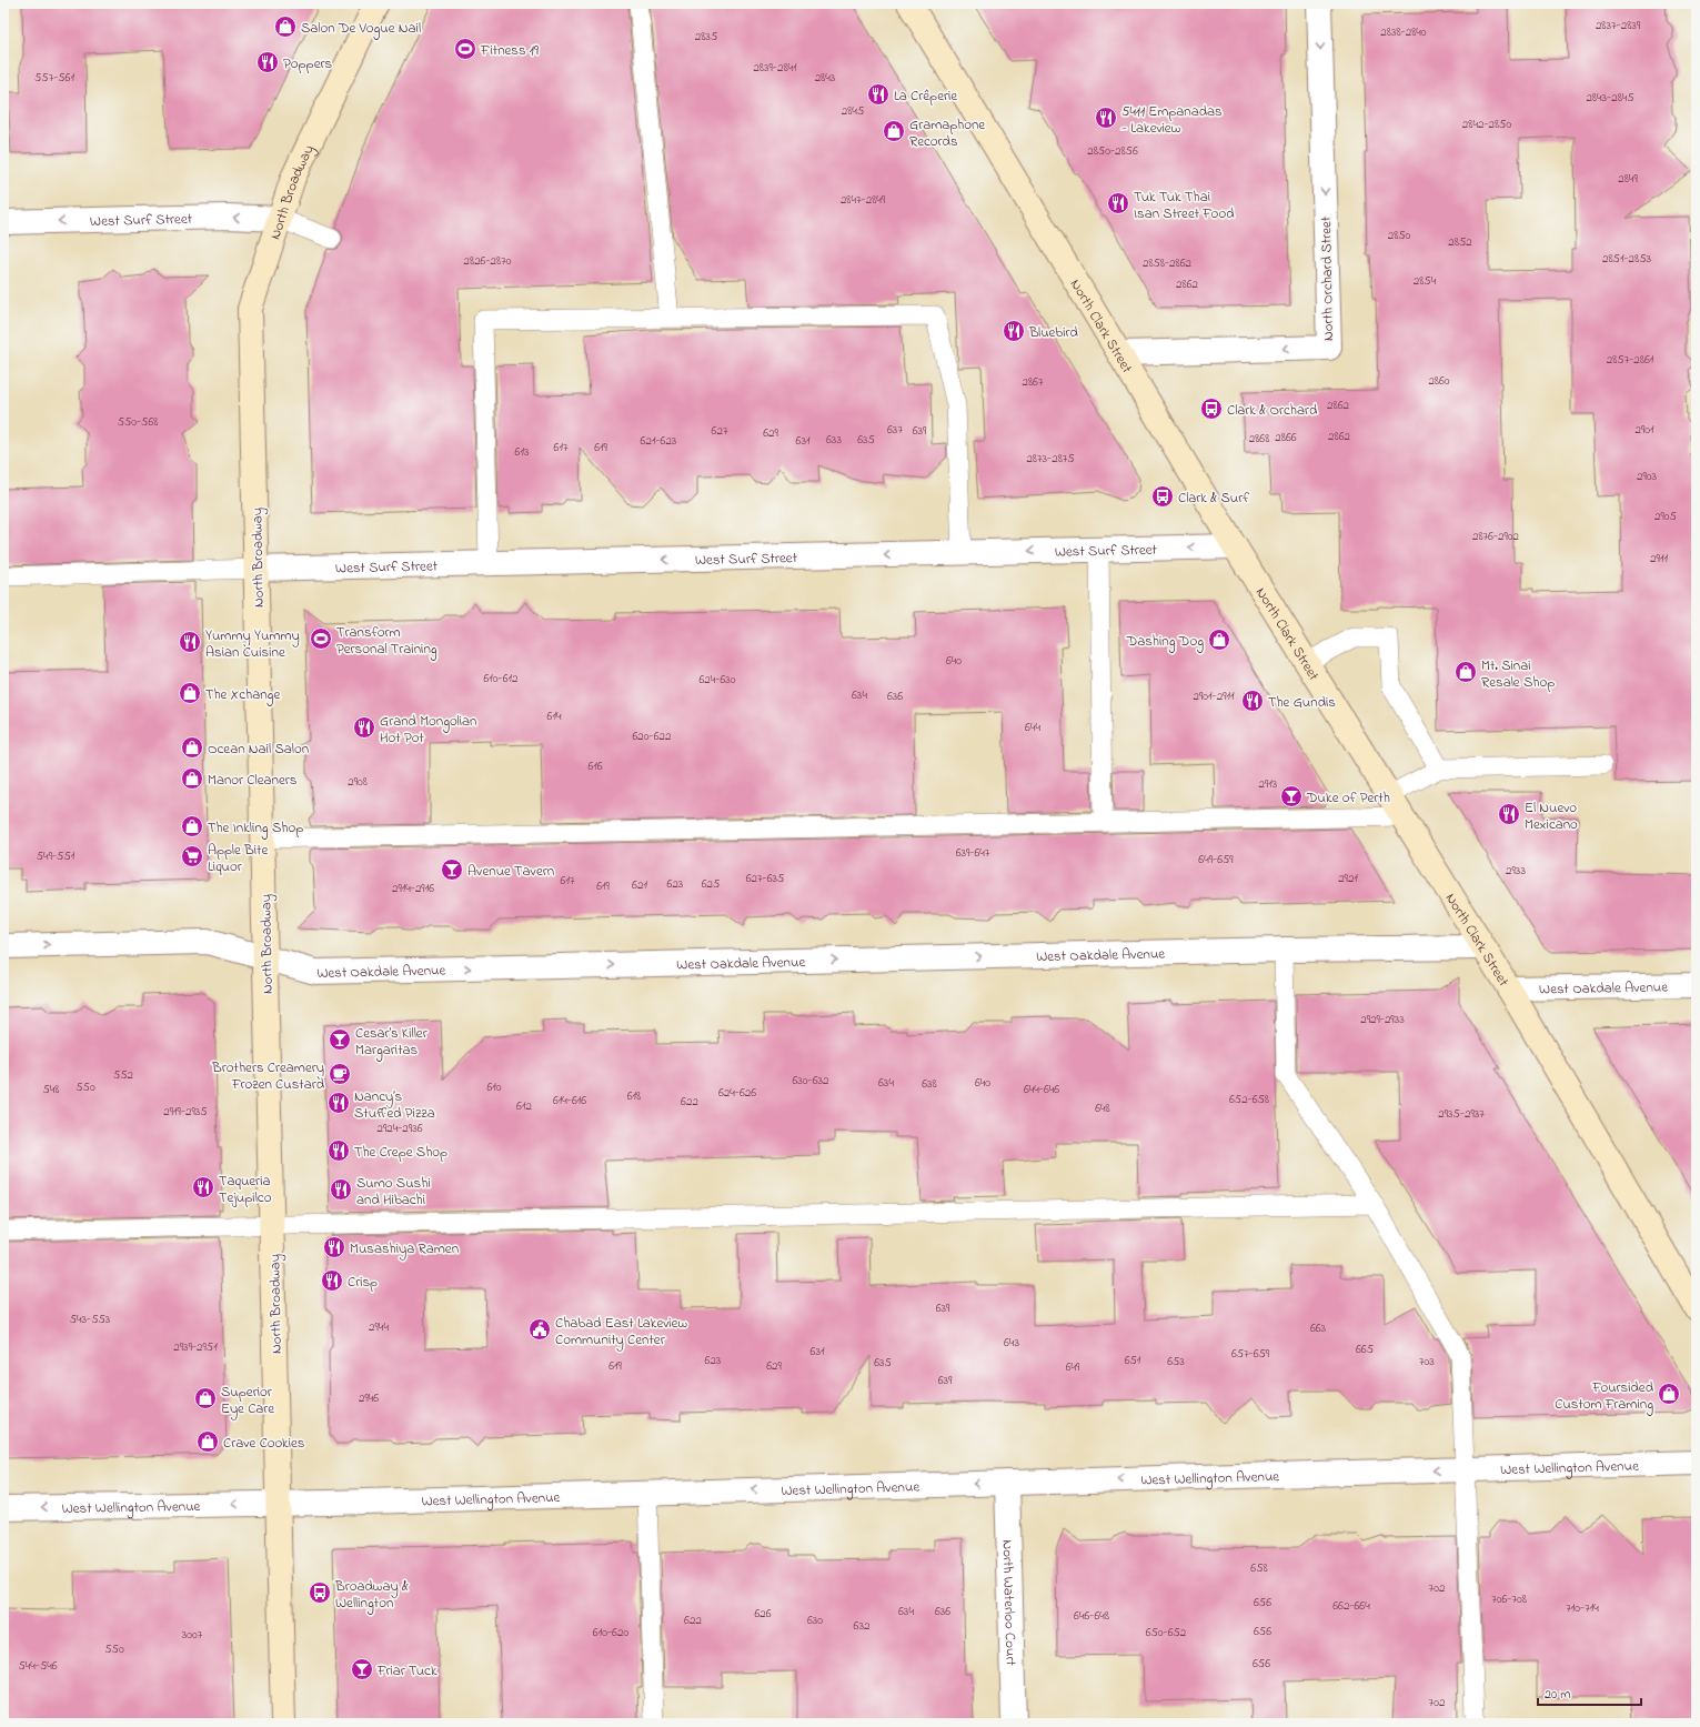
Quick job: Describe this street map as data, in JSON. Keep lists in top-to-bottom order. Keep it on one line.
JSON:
{"streets":{"main road":["North Broadway","North Clark Street"],"street":["West Surf Street","North Orchard Street","West Oakdale Avenue","West Wellington Avenue","North Waterloo Court"]},"crossings":[["North Broadway","West Surf Street"],["North Broadway","West Oakdale Avenue"],["North Broadway","West Wellington Avenue"],["West Surf Street","North Clark Street"],["North Orchard Street","North Clark Street"],["North Clark Street","West Oakdale Avenue"],["West Wellington Avenue","North Waterloo Court"]],"one_way":["West Surf Street","West Oakdale Avenue","West Wellington Avenue"],"places":{"shop":["Salon De Vogue Nail","Gramaphone Records","Dashing Dog","Mt. Sinai Resale Shop","The Xchange","Ocean Nail Salon","Manor Cleaners","The Inkling Shop","Foursided Custom Framing","Superior Eye Care","Crave Cookies"],"sports":["Fitness 19","Transform Personal Training"],"restaurant":["Poppers","La Crêperie","5411 Empanadas - Lakeview","Tuk Tuk Thai Isan Street Food","Bluebird","Yummy Yummy Asian Cuisine","The Gundis","Grand Mongolian Hot Pot","El Nuevo Mexicano","Nancy’s Stuffed Pizza","The Crepe Shop","Taqueria Tejupilco","Sumo Sushi and Hibachi","Musashiya Ramen","Crisp"],"bus stop":["Clark & Orchard","Clark & Surf","Broadway & Wellington"],"bar":["Duke of Perth","Avenue Tavern","Cesar’s Killer Margaritas","Friar Tuck"],"supermarket":["Apple Bite Liquor"],"cafe":["Brothers Creamery Frozen Custard"],"public building":["Chabad East Lakeview Community Center"]},"house_numbers":["2837-2839","2838-2840","2835","2839-2841","557-561","2843","2843-2845","2845","2842-2850","2850-2856","2849","2847-2849","2850","2852","2851-2853","2826-2870","2858-2862","2854","2862","2857-2861","2860","2867","2862","550-568","637","2901","627","639","629","2862","2866","2868","633","635","621-623","631","617","619","613","2873-2875","2903","2905","2876-2902","2911","640","610-612","624-630","634","636","2901-2911","614","644","620-622","616","2908","2913","639-647","549-551","649-659","2933","627-635","2921","617","623","625","621","619","2914-2916","2929-2933","552","630-632","634","640","638","550","610","548","644-646","624-626","618","652-658","614-616","622","612","648","2919-2935","2935-2937","2924-2936","639","543-553","2944","663","643","2939-2951","665","631","657-659","623","651","653","703","635","619","629","649","639","2946","658","702","706-708","656","662-664","710-714","634","636","626","646-648","622","630","632","656","610-620","650-652","3007","550","656","544-546","702"],"scale_bar":"20 m"}
